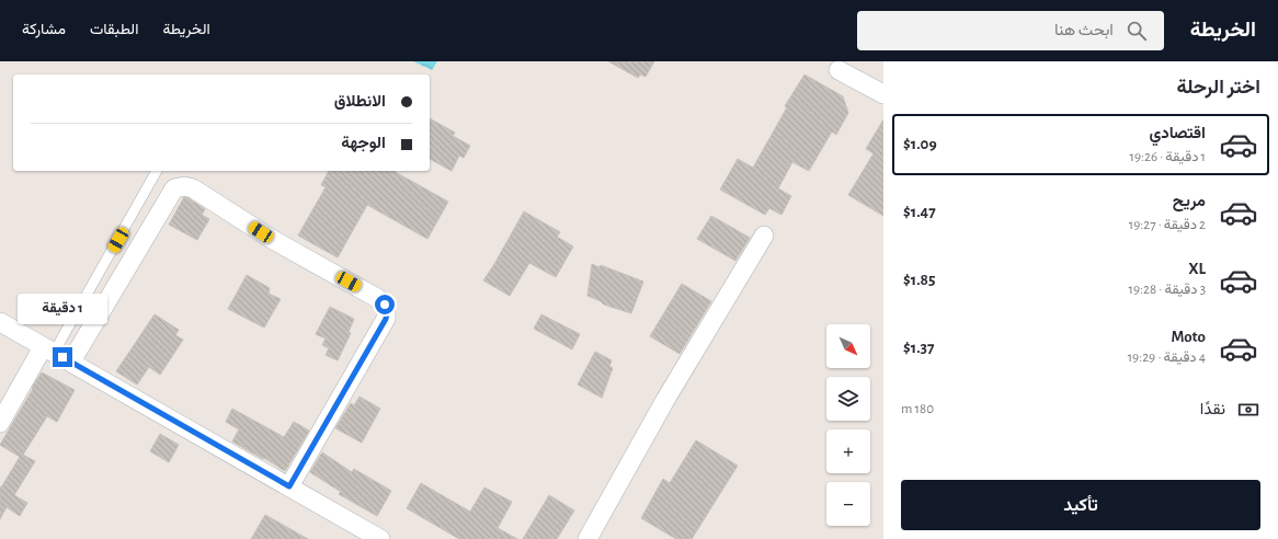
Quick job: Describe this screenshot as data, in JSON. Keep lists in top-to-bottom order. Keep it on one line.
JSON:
{"north":"bottom right","page":{"header":"الخريطة","search":"ابحث هنا","nav":["الخريطة","الطبقات","مشاركة"],"heading":"اختر الرحلة","banner":["الانطلاق","الوجهة"],"list":[{"name":"اقتصادي","note":"1 دقيقة · 19:26","value":"$1.09"},{"name":"مريح","note":"2 دقيقة · 19:27","value":"$1.47"},{"name":"XL","note":"3 دقيقة · 19:28","value":"$1.85"},{"name":"Moto","note":"4 دقيقة · 19:29","value":"$1.37"}],"bubble":"1 دقيقة","map_buttons":["+","−"],"pay":["نقدًا","180 m"],"buttons":"تأكيد"}}
